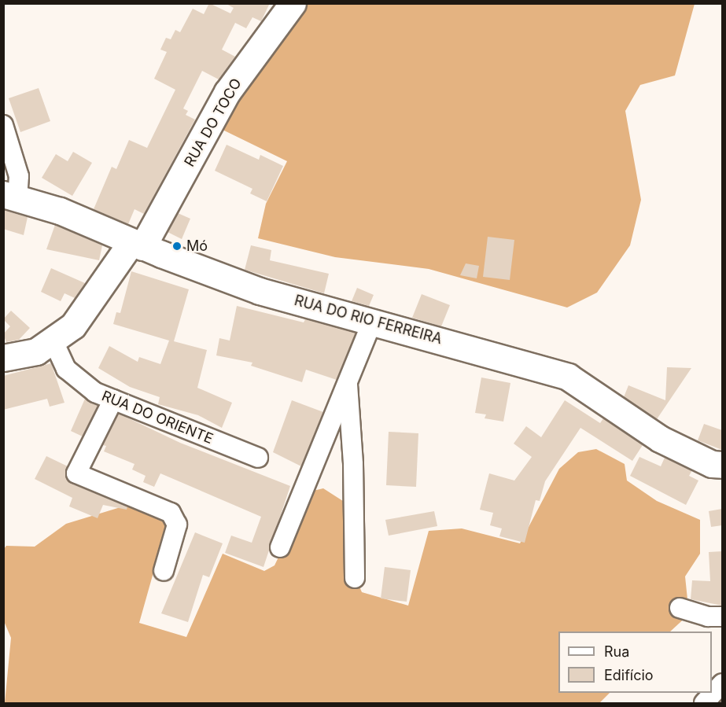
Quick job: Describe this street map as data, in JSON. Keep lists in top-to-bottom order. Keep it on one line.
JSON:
{"streets":{"street":["RUA DO TOCO","RUA DO RIO FERREIRA","RUA DO ORIENTE"]},"crossings":[["RUA DO TOCO","RUA DO RIO FERREIRA"],["RUA DO TOCO","RUA DO ORIENTE"]],"places":["Mó"],"legend":["Rua","Edifício"]}
